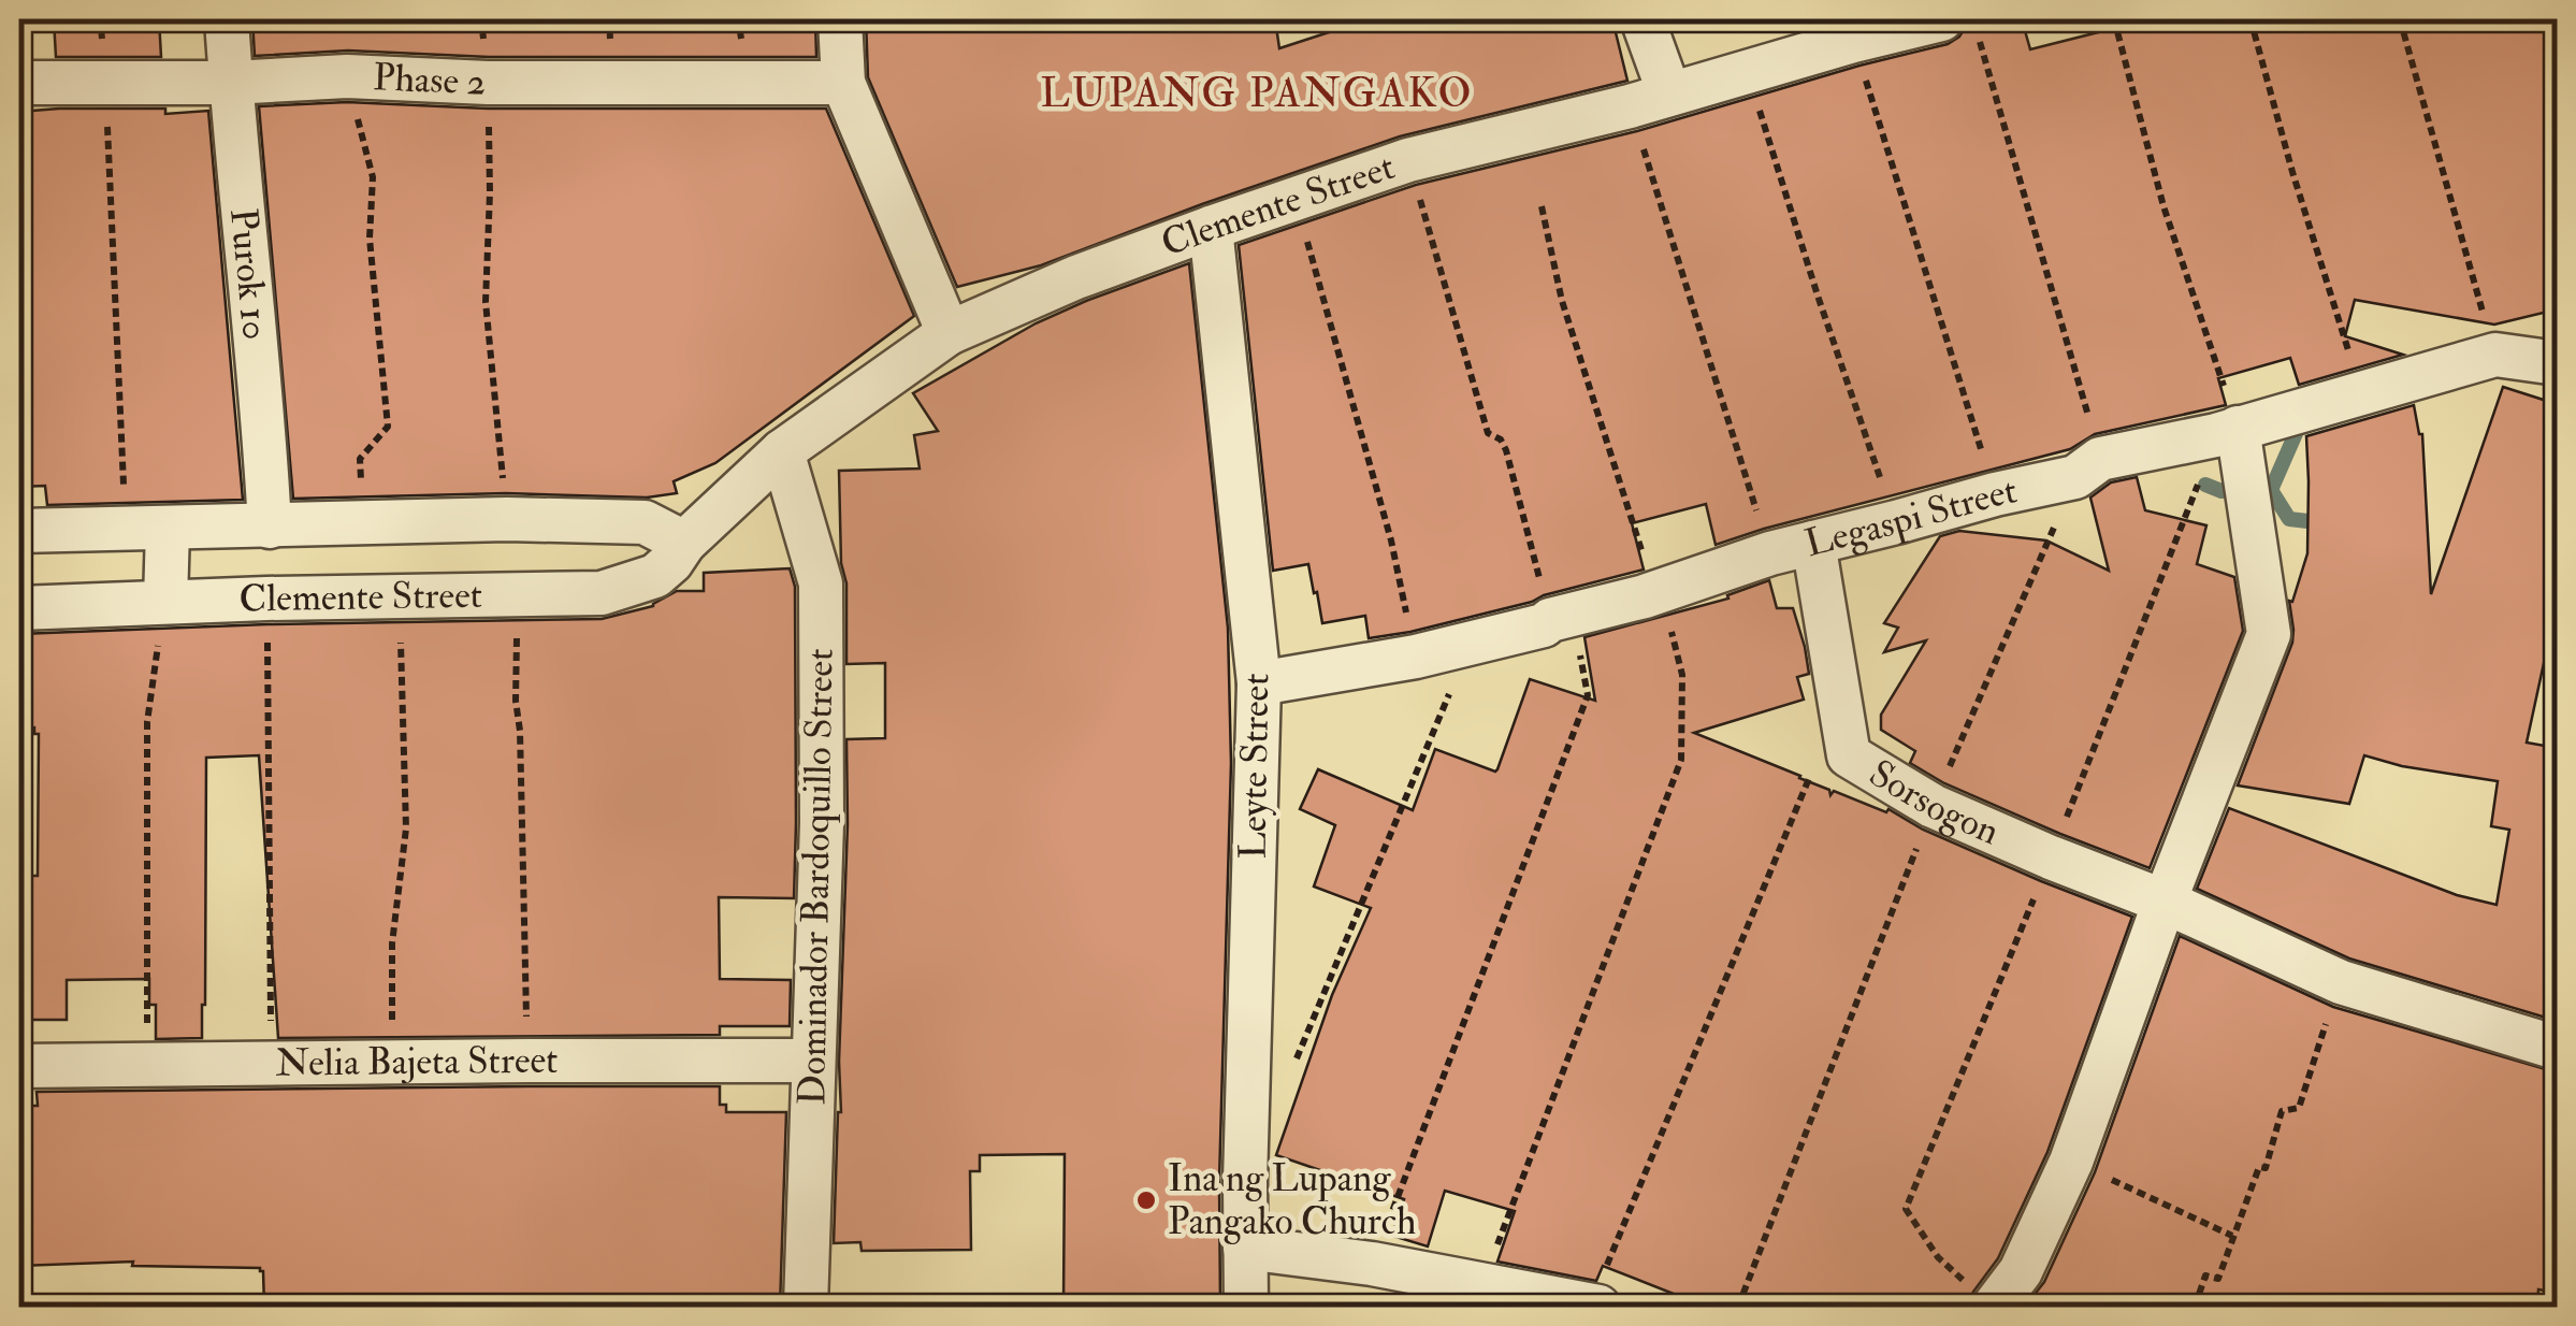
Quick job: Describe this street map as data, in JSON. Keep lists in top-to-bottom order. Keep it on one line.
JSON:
{"streets":{"street":["Phase 2","Clemente Street","Purok 10","Legaspi Street","Leyte Street","Sorsogon","Dominador Bardoquillo Street","Nelia Bajeta Street"]},"crossings":[["Phase 2","Purok 10"],["Clemente Street","Purok 10"],["Clemente Street","Leyte Street"],["Clemente Street","Dominador Bardoquillo Street"],["Legaspi Street","Leyte Street"],["Legaspi Street","Sorsogon"],["Dominador Bardoquillo Street","Nelia Bajeta Street"]],"districts":["LUPANG PANGAKO"],"places":["Ina ng Lupang Pangako Church"]}
